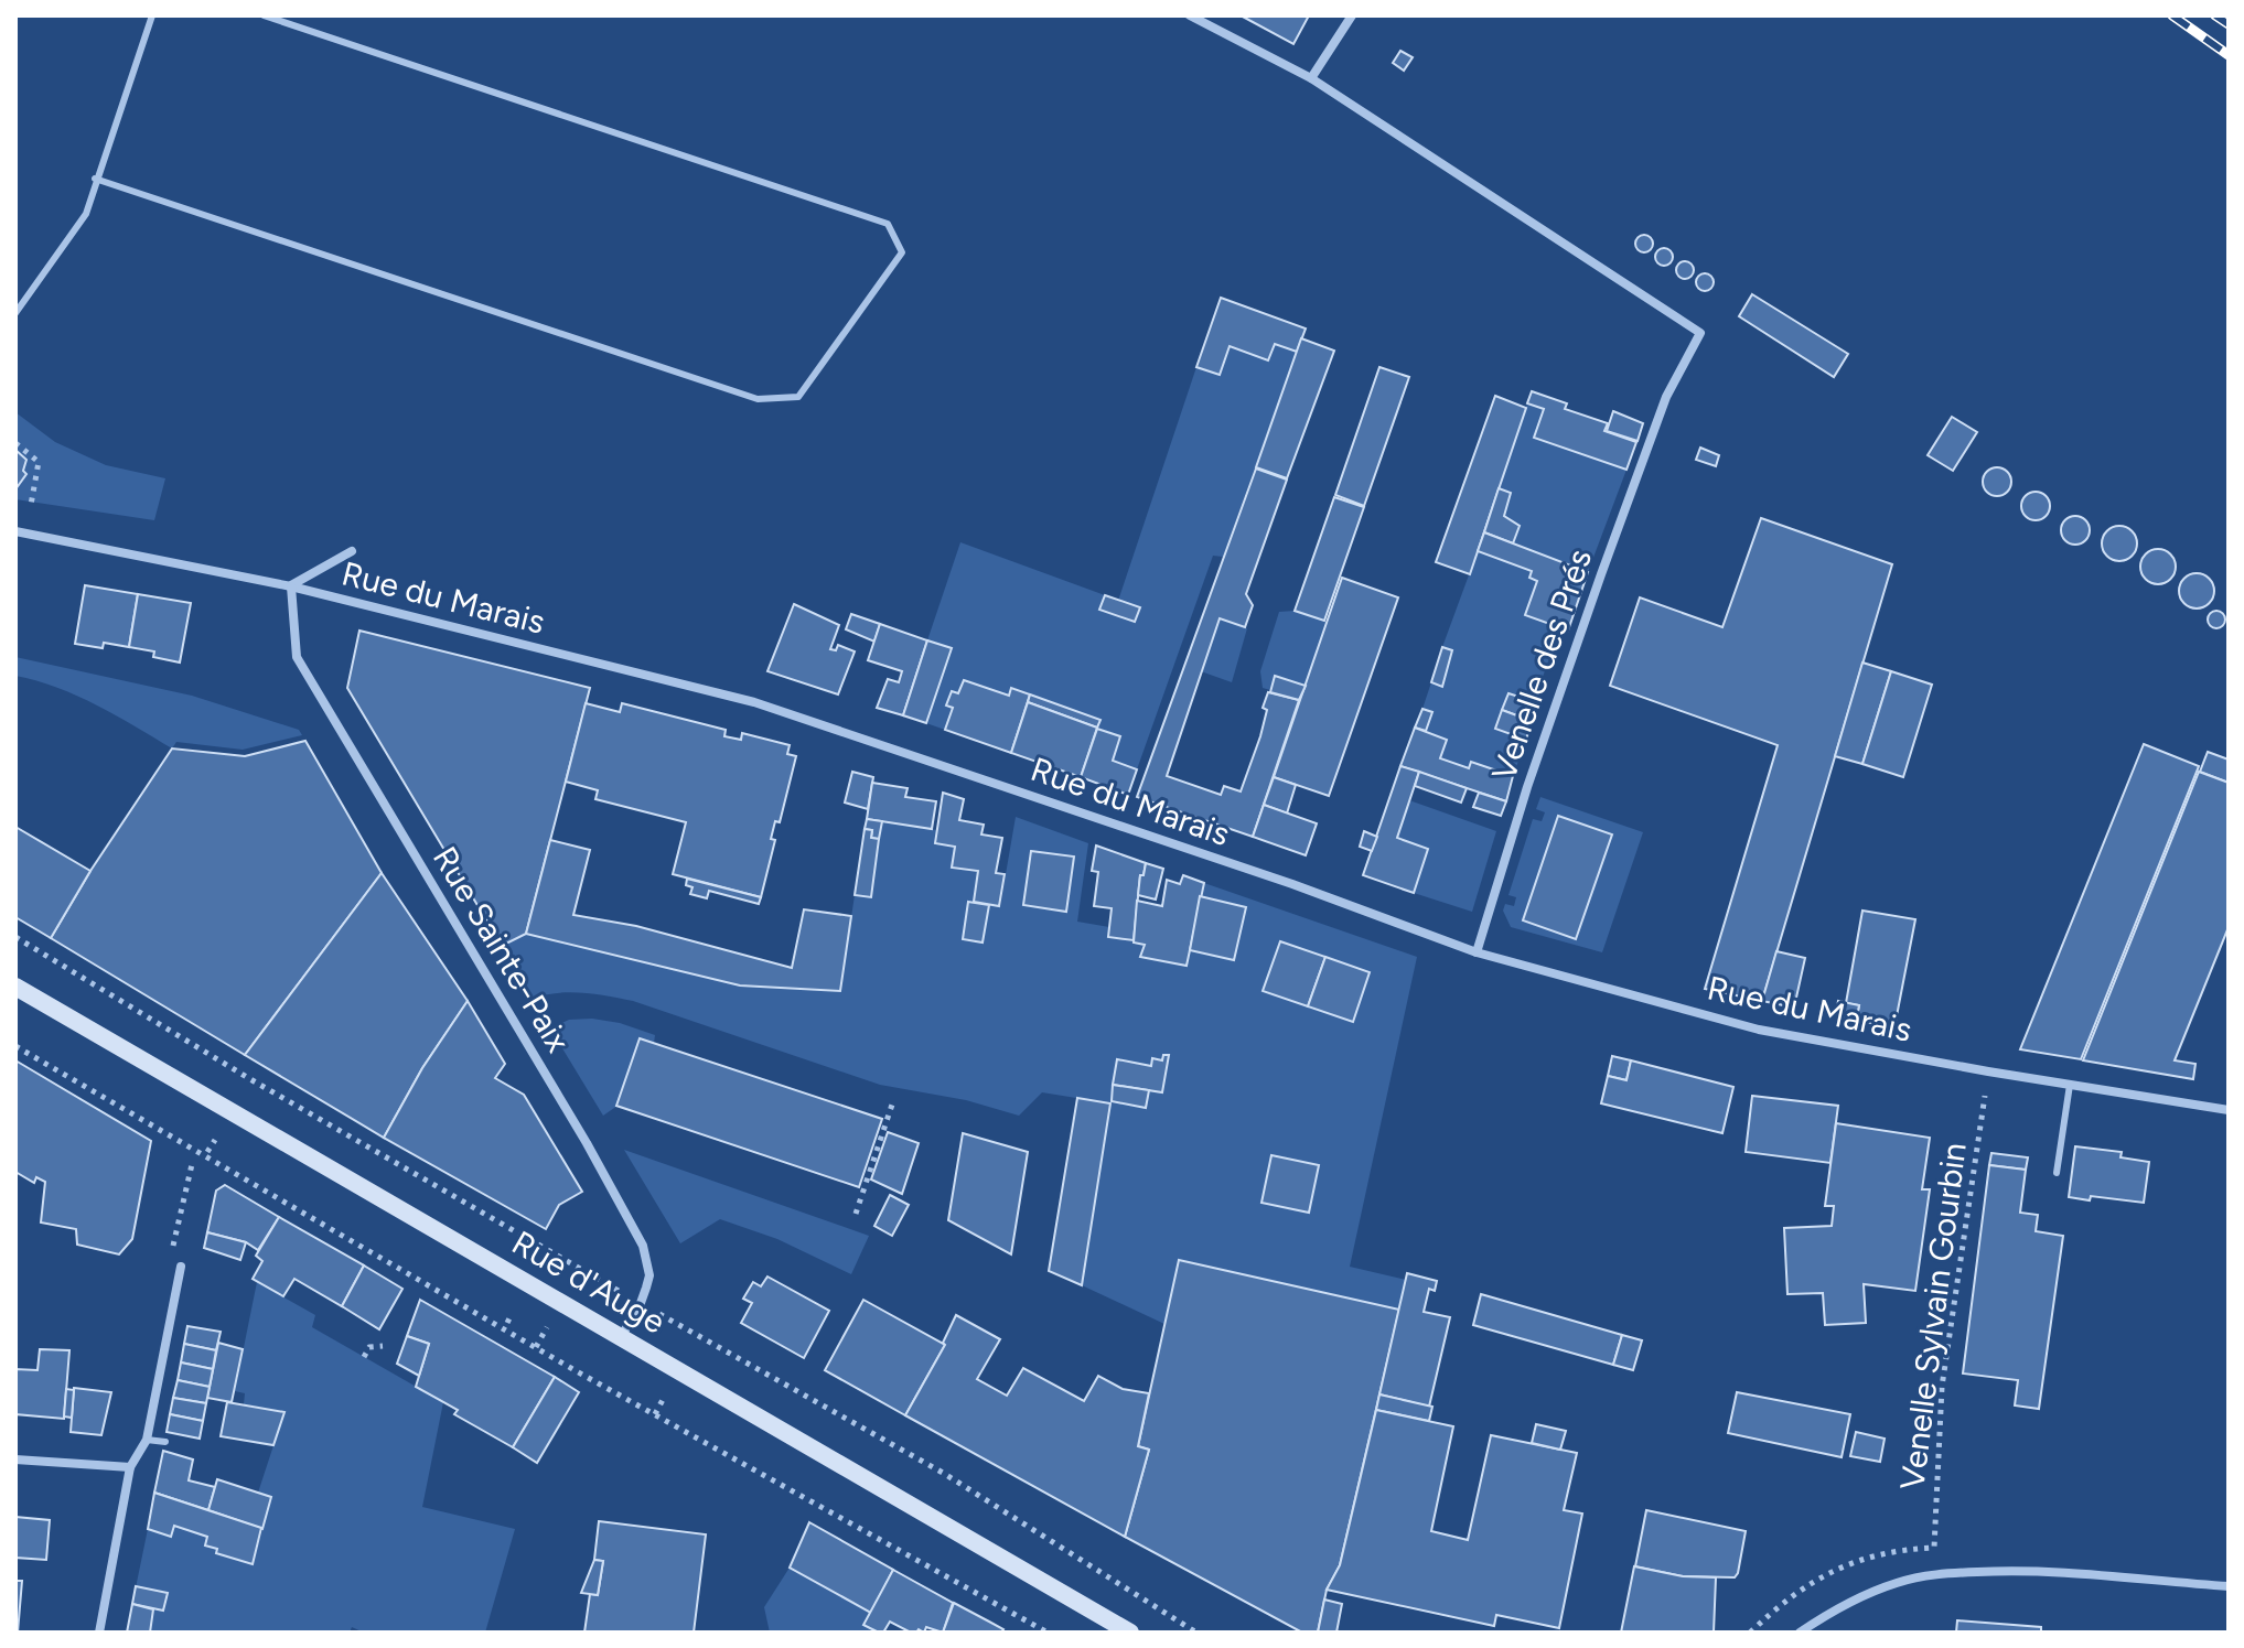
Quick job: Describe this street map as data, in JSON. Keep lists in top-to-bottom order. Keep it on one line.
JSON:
{"streets":{"main road":["Rue d'Auge"],"street":["Rue du Marais","Venelle des Prés","Rue Sainte-Paix"],"path":["Venelle Sylvain Gourbin"]},"crossings":[["Rue du Marais","Venelle des Prés"],["Rue du Marais","Rue Sainte-Paix"],["Rue Sainte-Paix","Rue d'Auge"]]}
